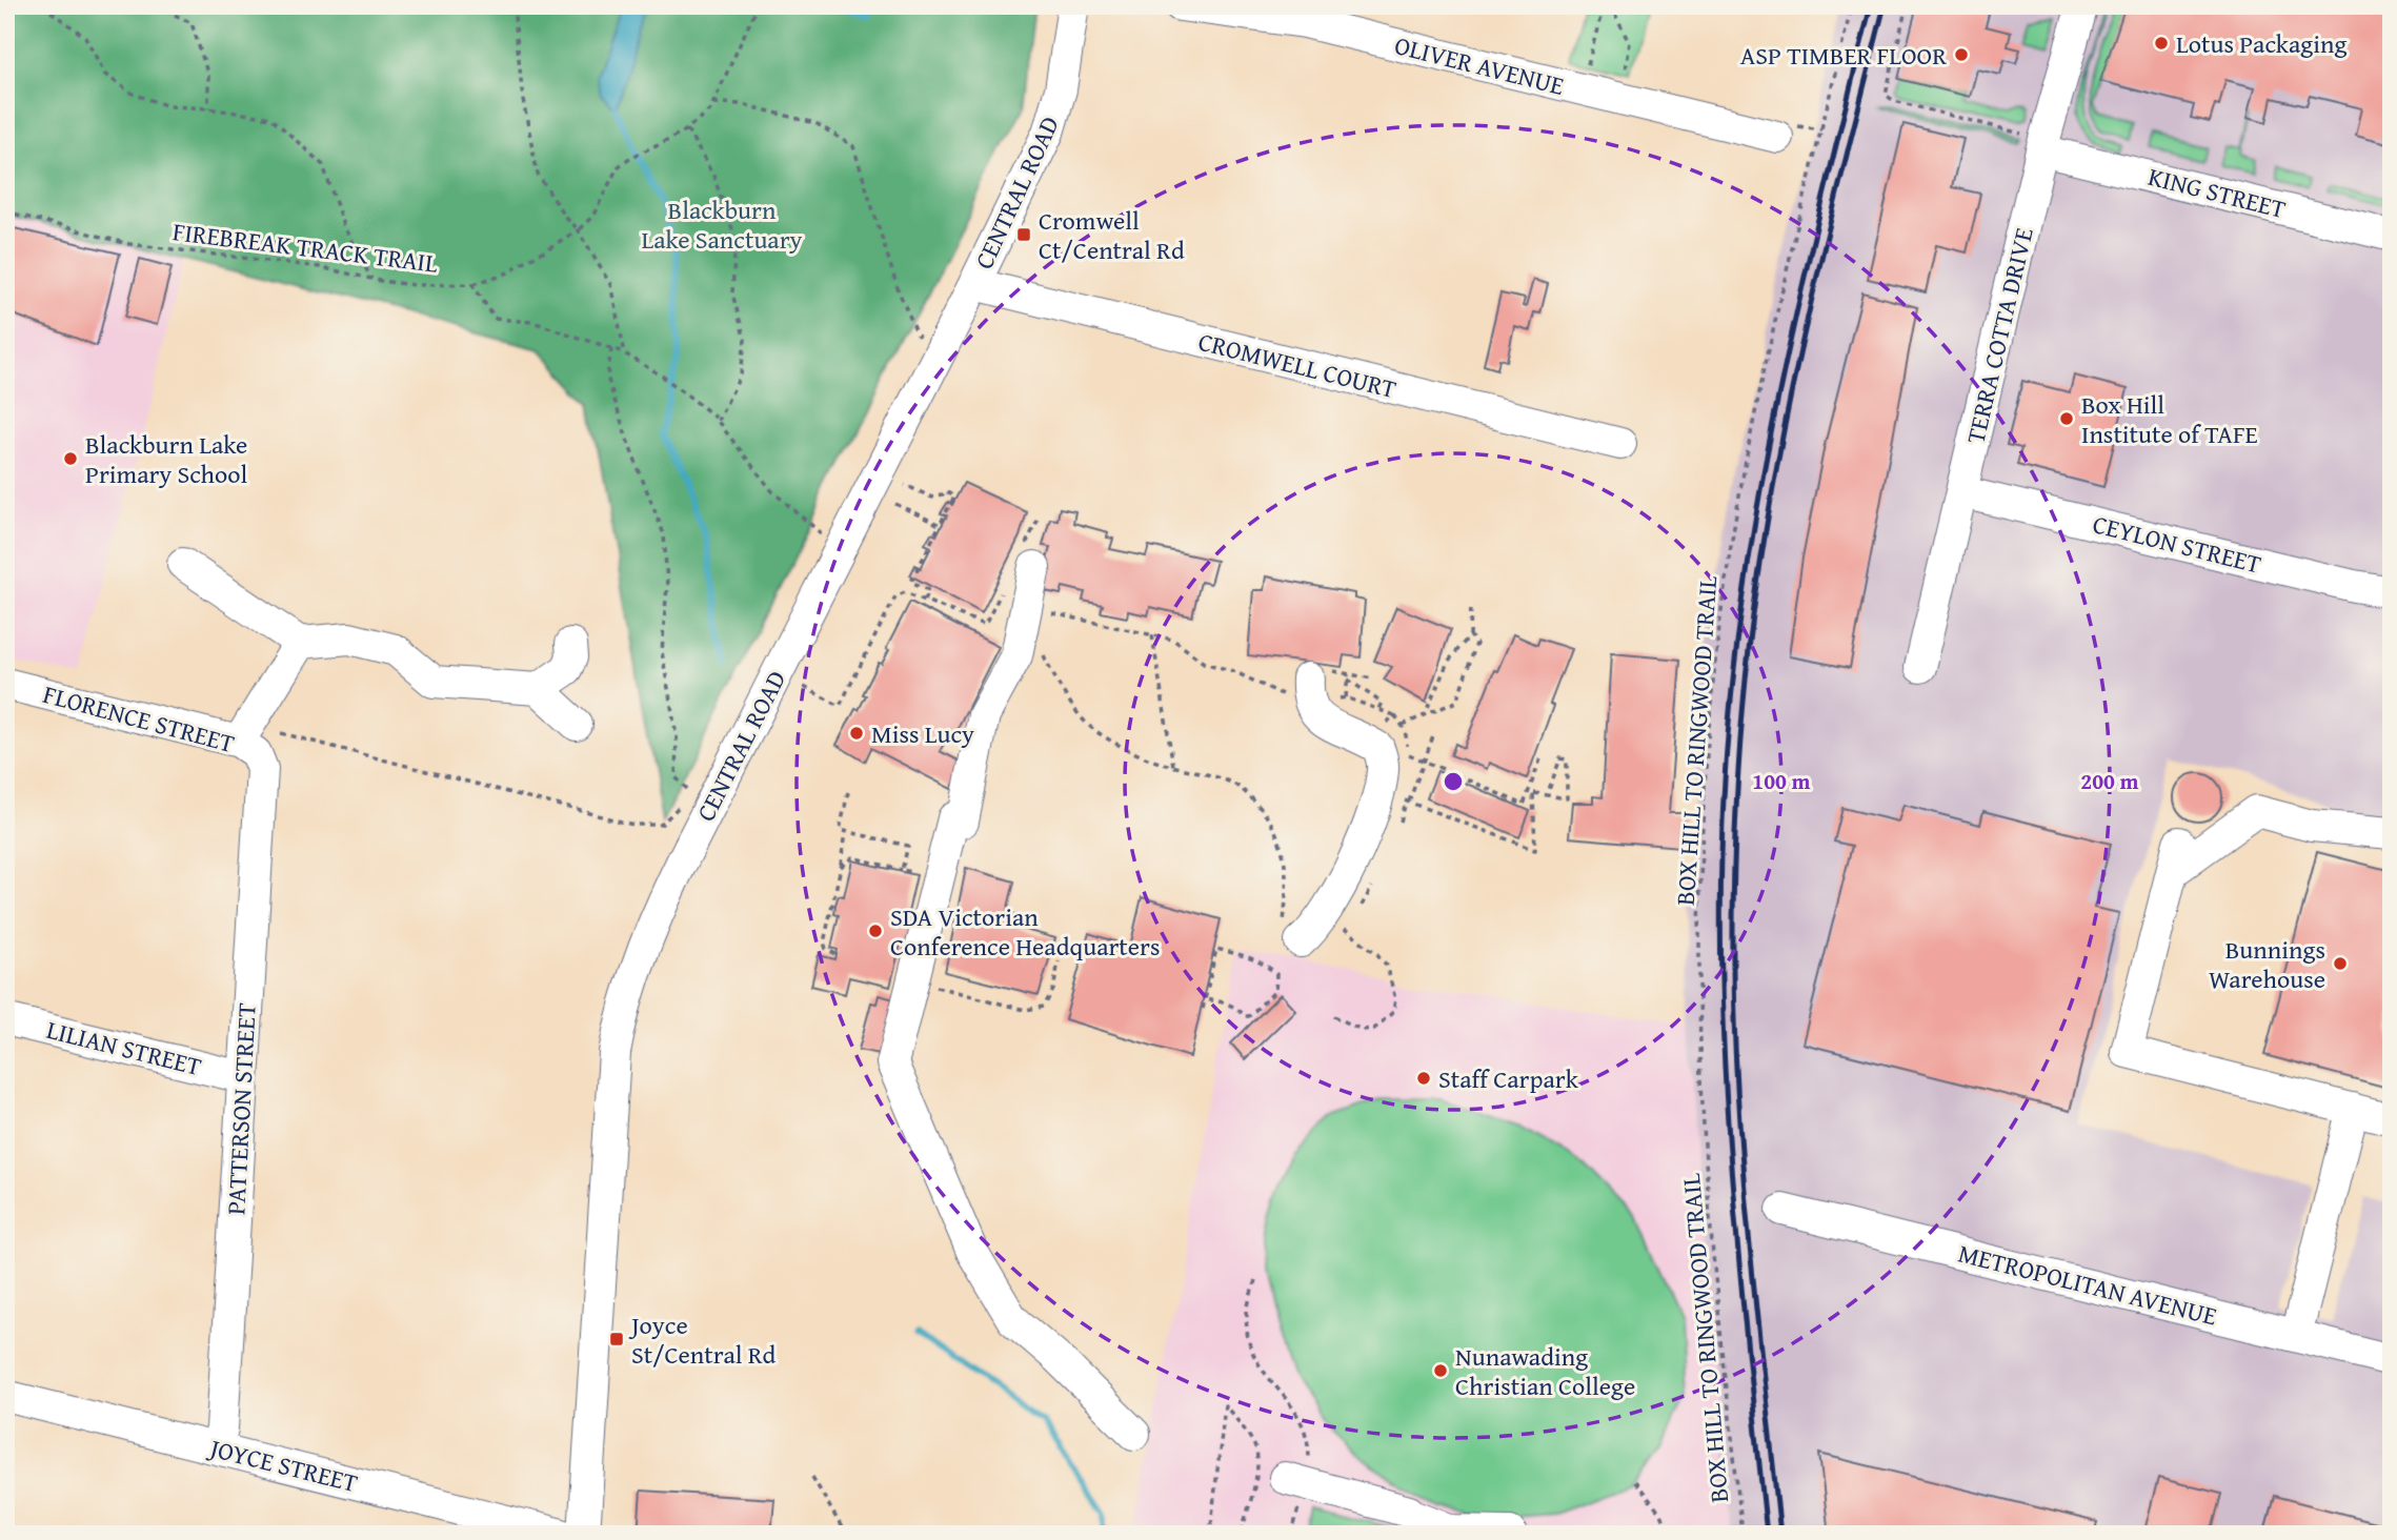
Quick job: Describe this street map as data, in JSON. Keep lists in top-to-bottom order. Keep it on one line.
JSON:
{"streets":{"street":["OLIVER AVENUE","CENTRAL ROAD","KING STREET","TERRA COTTA DRIVE","CROMWELL COURT","CEYLON STREET","FLORENCE STREET","LILIAN STREET","PATTERSON STREET","METROPOLITAN AVENUE","JOYCE STREET"],"path":["FIREBREAK TRACK TRAIL","BOX HILL TO RINGWOOD TRAIL"]},"crossings":[["CENTRAL ROAD","FIREBREAK TRACK TRAIL"],["CENTRAL ROAD","CROMWELL COURT"],["KING STREET","TERRA COTTA DRIVE"],["TERRA COTTA DRIVE","CEYLON STREET"],["FLORENCE STREET","PATTERSON STREET"],["LILIAN STREET","PATTERSON STREET"],["PATTERSON STREET","JOYCE STREET"]],"parks":["Blackburn Lake Sanctuary"],"places":{"other":["Lotus Packaging","ASP TIMBER FLOOR","Box Hill Institute of TAFE","Blackburn Lake Primary School","Miss Lucy","SDA Victorian Conference Headquarters","Bunnings Warehouse","Staff Carpark","Nunawading Christian College"],"transit":["Cromwell Ct/Central Rd","Joyce St/Central Rd"]},"rings":["100 m","200 m"]}
